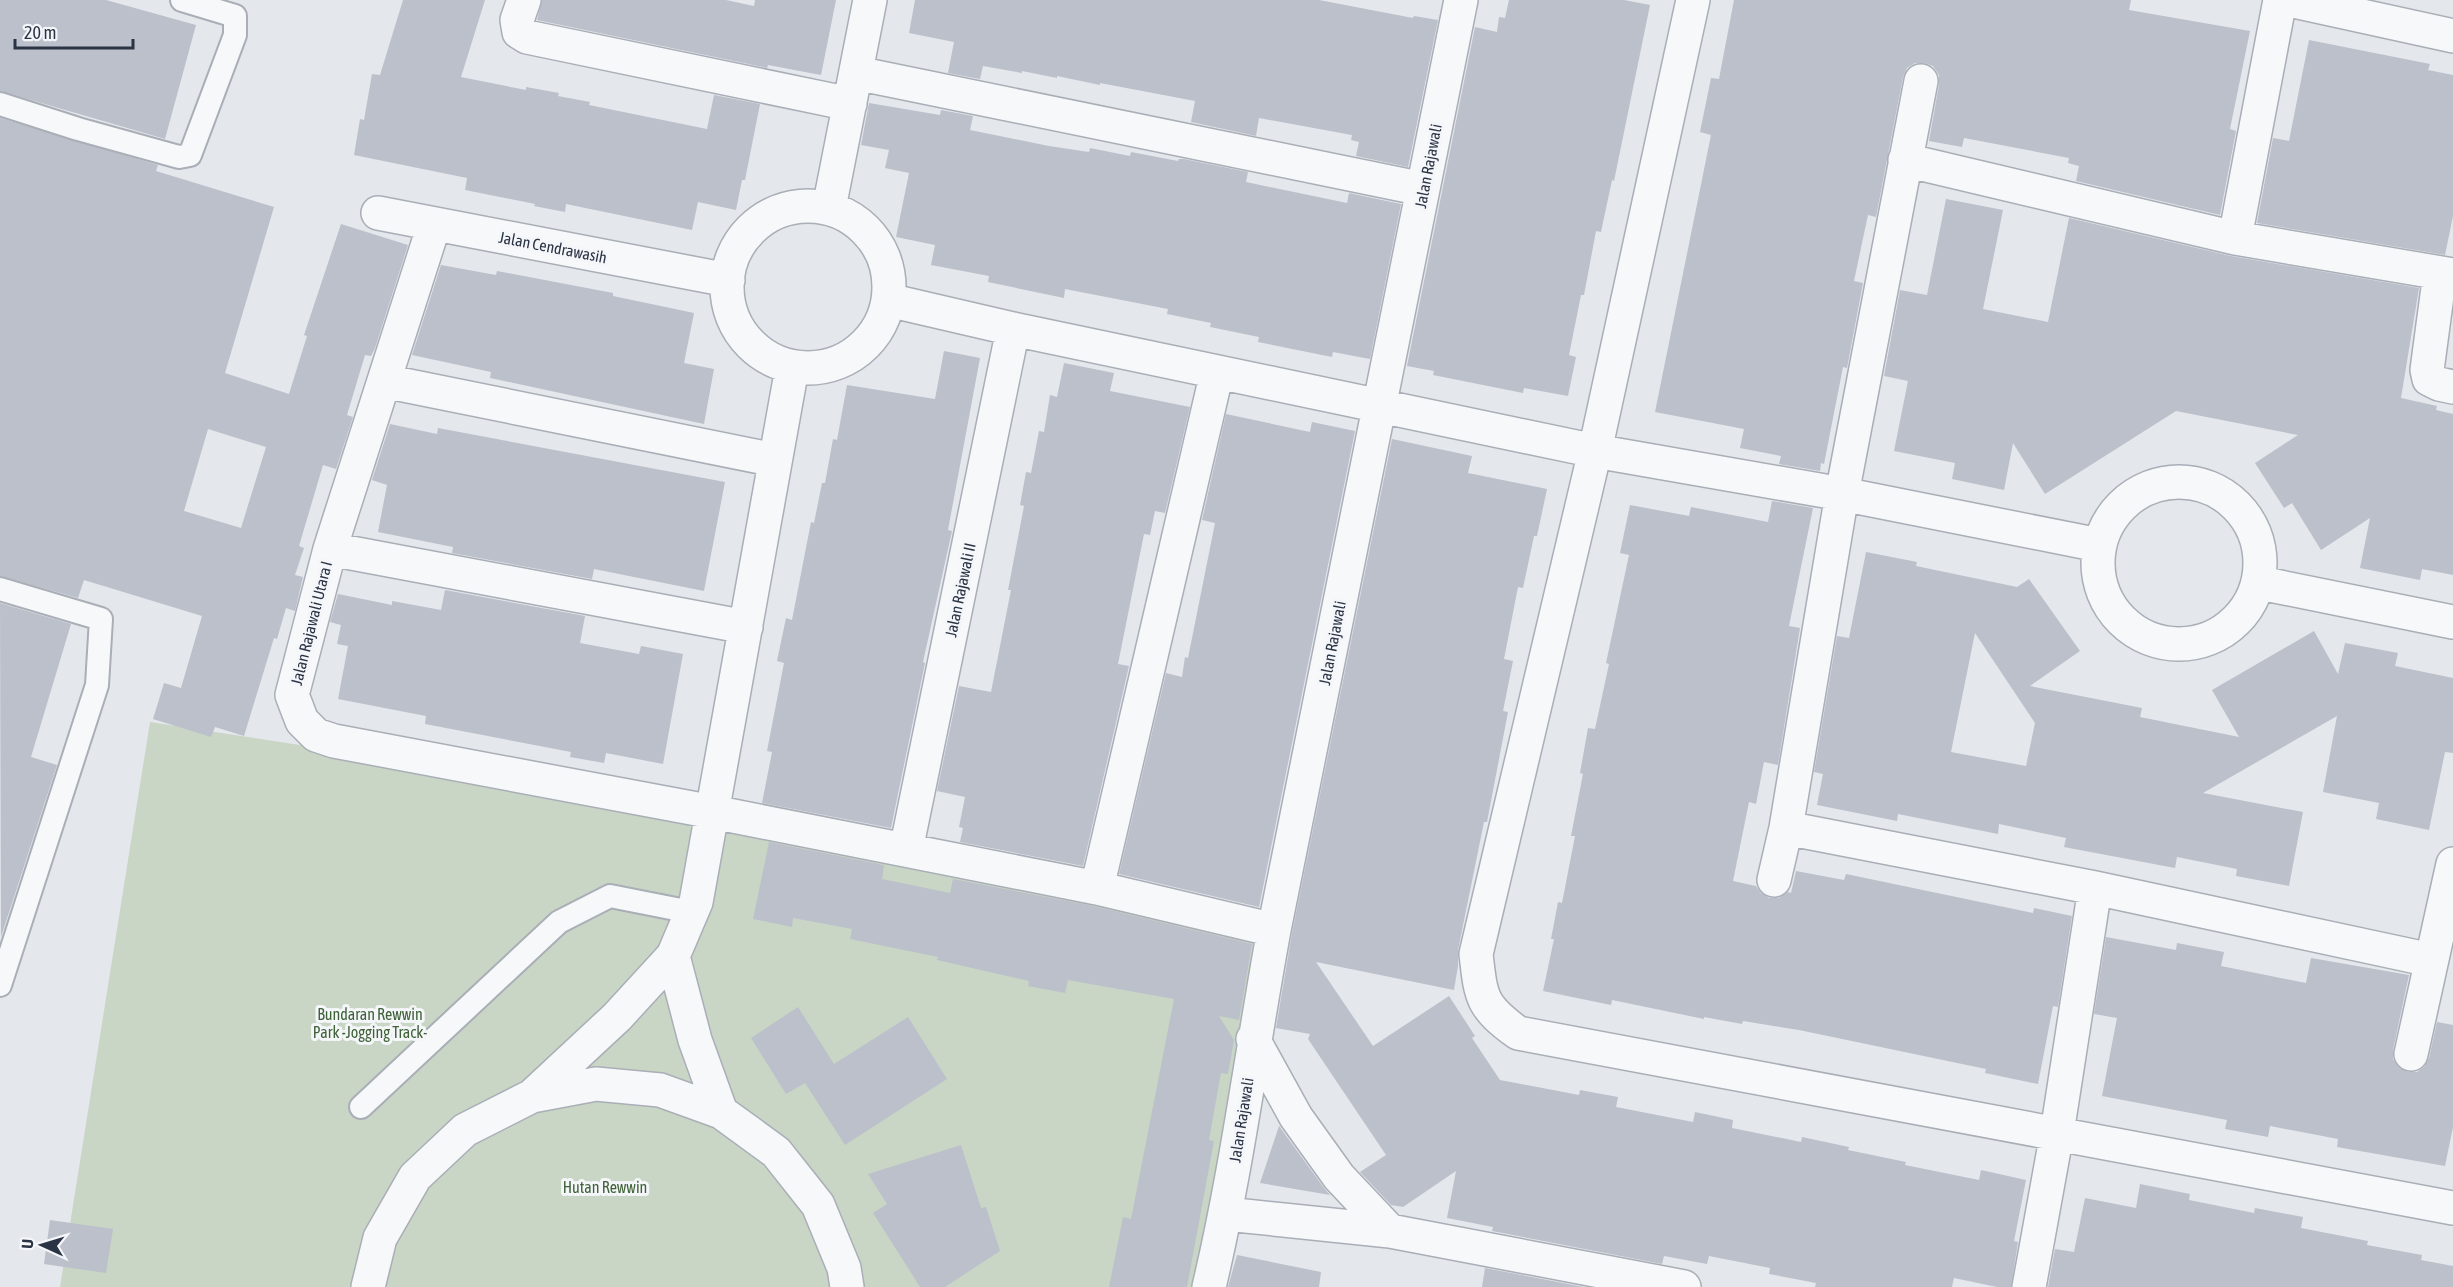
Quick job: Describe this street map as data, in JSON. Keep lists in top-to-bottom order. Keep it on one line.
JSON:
{"streets":{"street":["Jalan Rajawali","Jalan Cendrawasih","Jalan Rajawali II","Jalan Rajawali Utara I"]},"crossings":[["Jalan Rajawali","Jalan Rajawali Utara I"],["Jalan Cendrawasih","Jalan Rajawali Utara I"],["Jalan Rajawali II","Jalan Rajawali Utara I"]],"parks":["Bundaran Rewwin Park -Jogging Track-","Hutan Rewwin"],"scale_bar":"20 m","north":"left"}
